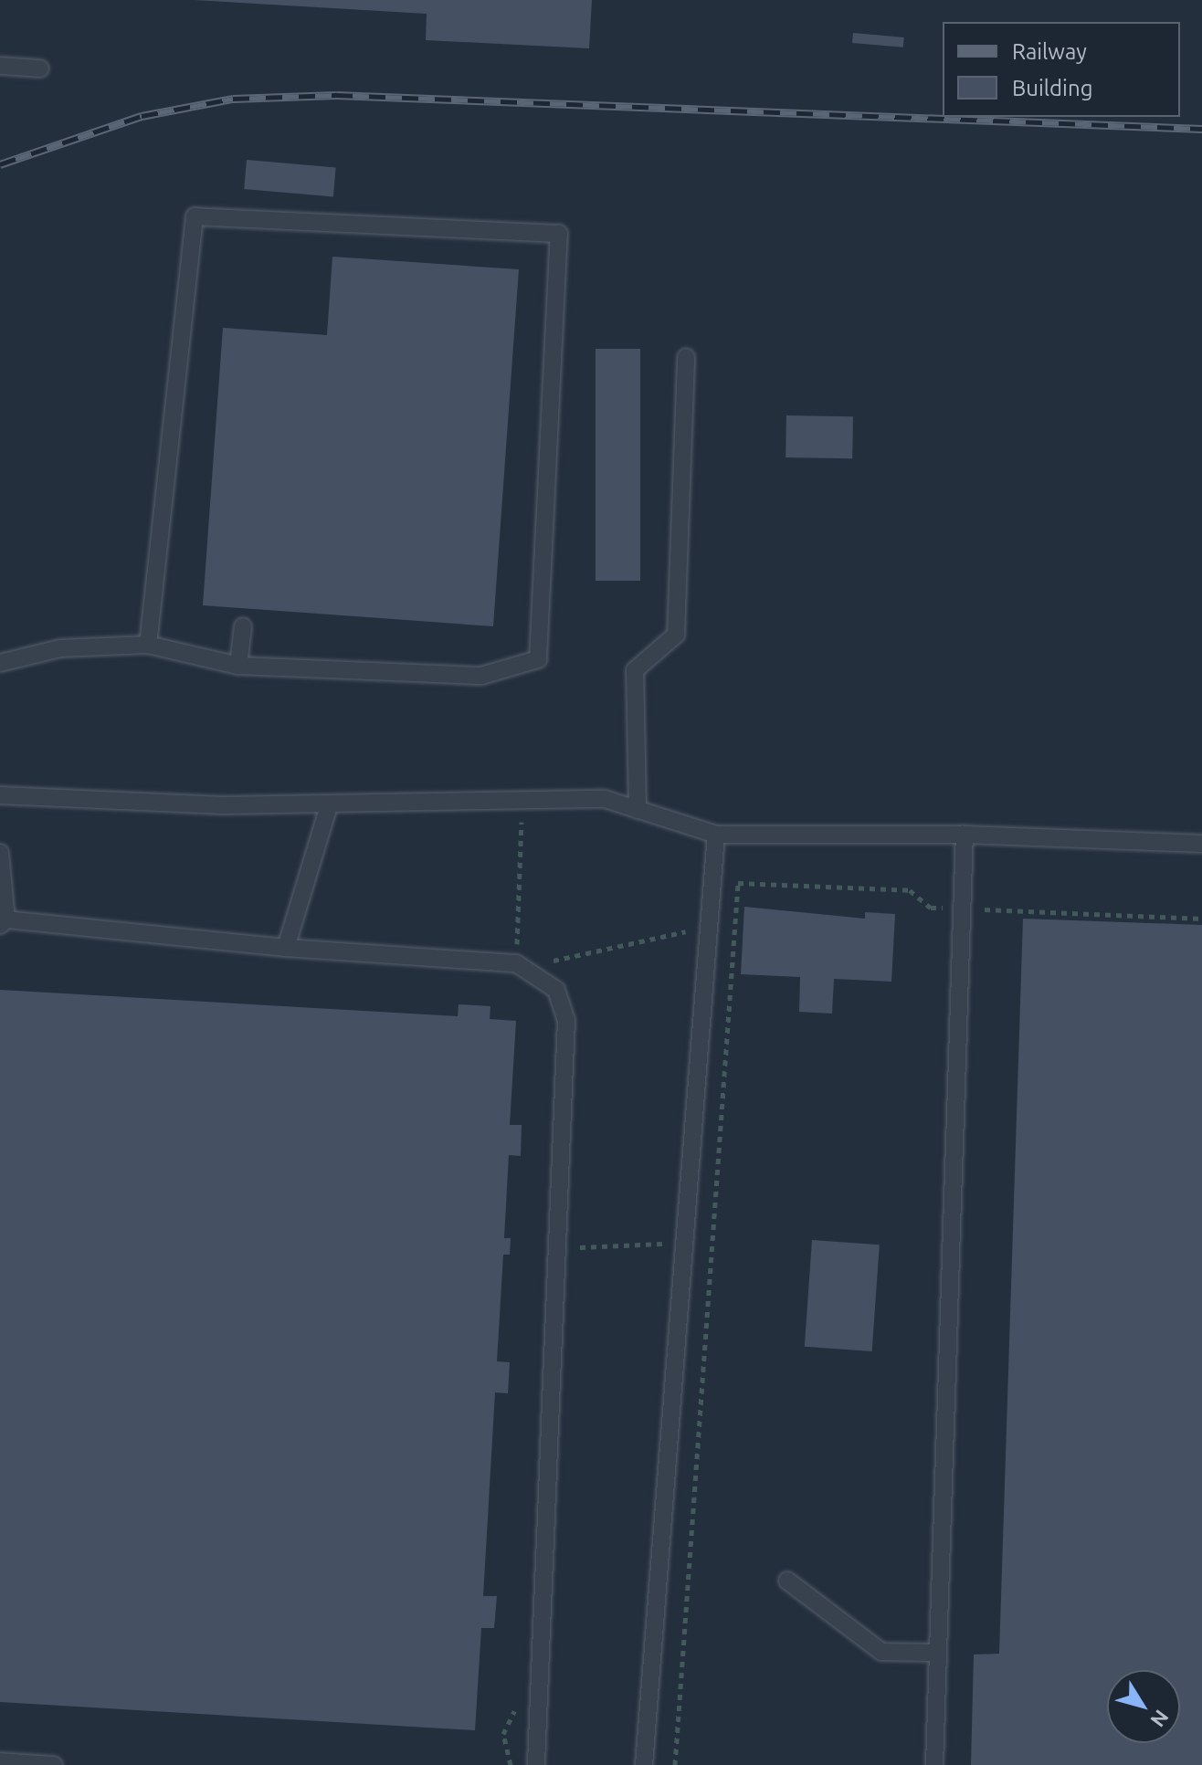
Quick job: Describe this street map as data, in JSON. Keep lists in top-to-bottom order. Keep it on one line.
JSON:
{"legend":["Railway","Building"],"north":"bottom right"}
